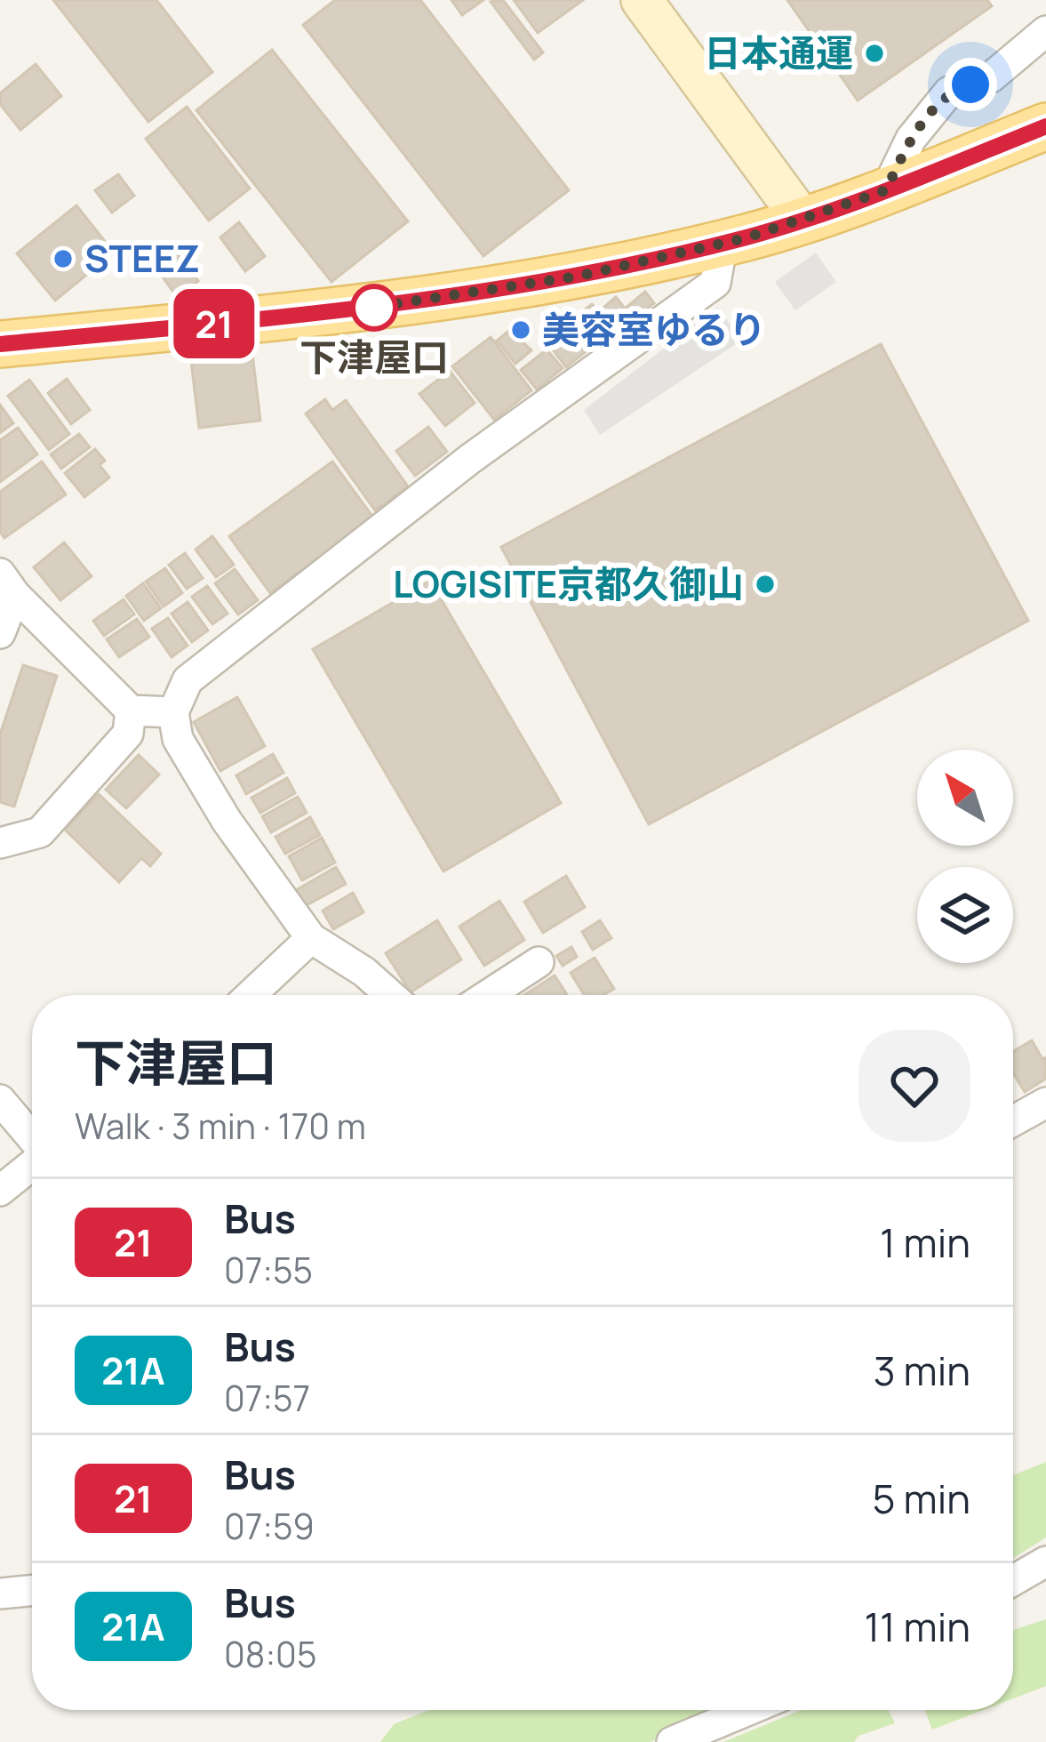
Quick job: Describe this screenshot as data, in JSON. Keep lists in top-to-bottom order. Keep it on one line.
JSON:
{"places":["日本通運","STEEZ","下津屋口","美容室ゆるり","LOGISITE京都久御山"],"lines":["bus line 21"],"north":"top left","page":{"on_map":"21","heading":["下津屋口","Walk · 3 min · 170 m"],"list":[{"mark":"21","name":"Bus","note":"07:55","value":"1 min"},{"mark":"21A","name":"Bus","note":"07:57","value":"3 min"},{"mark":"21","name":"Bus","note":"07:59","value":"5 min"},{"mark":"21A","name":"Bus","note":"08:05","value":"11 min"}]}}
